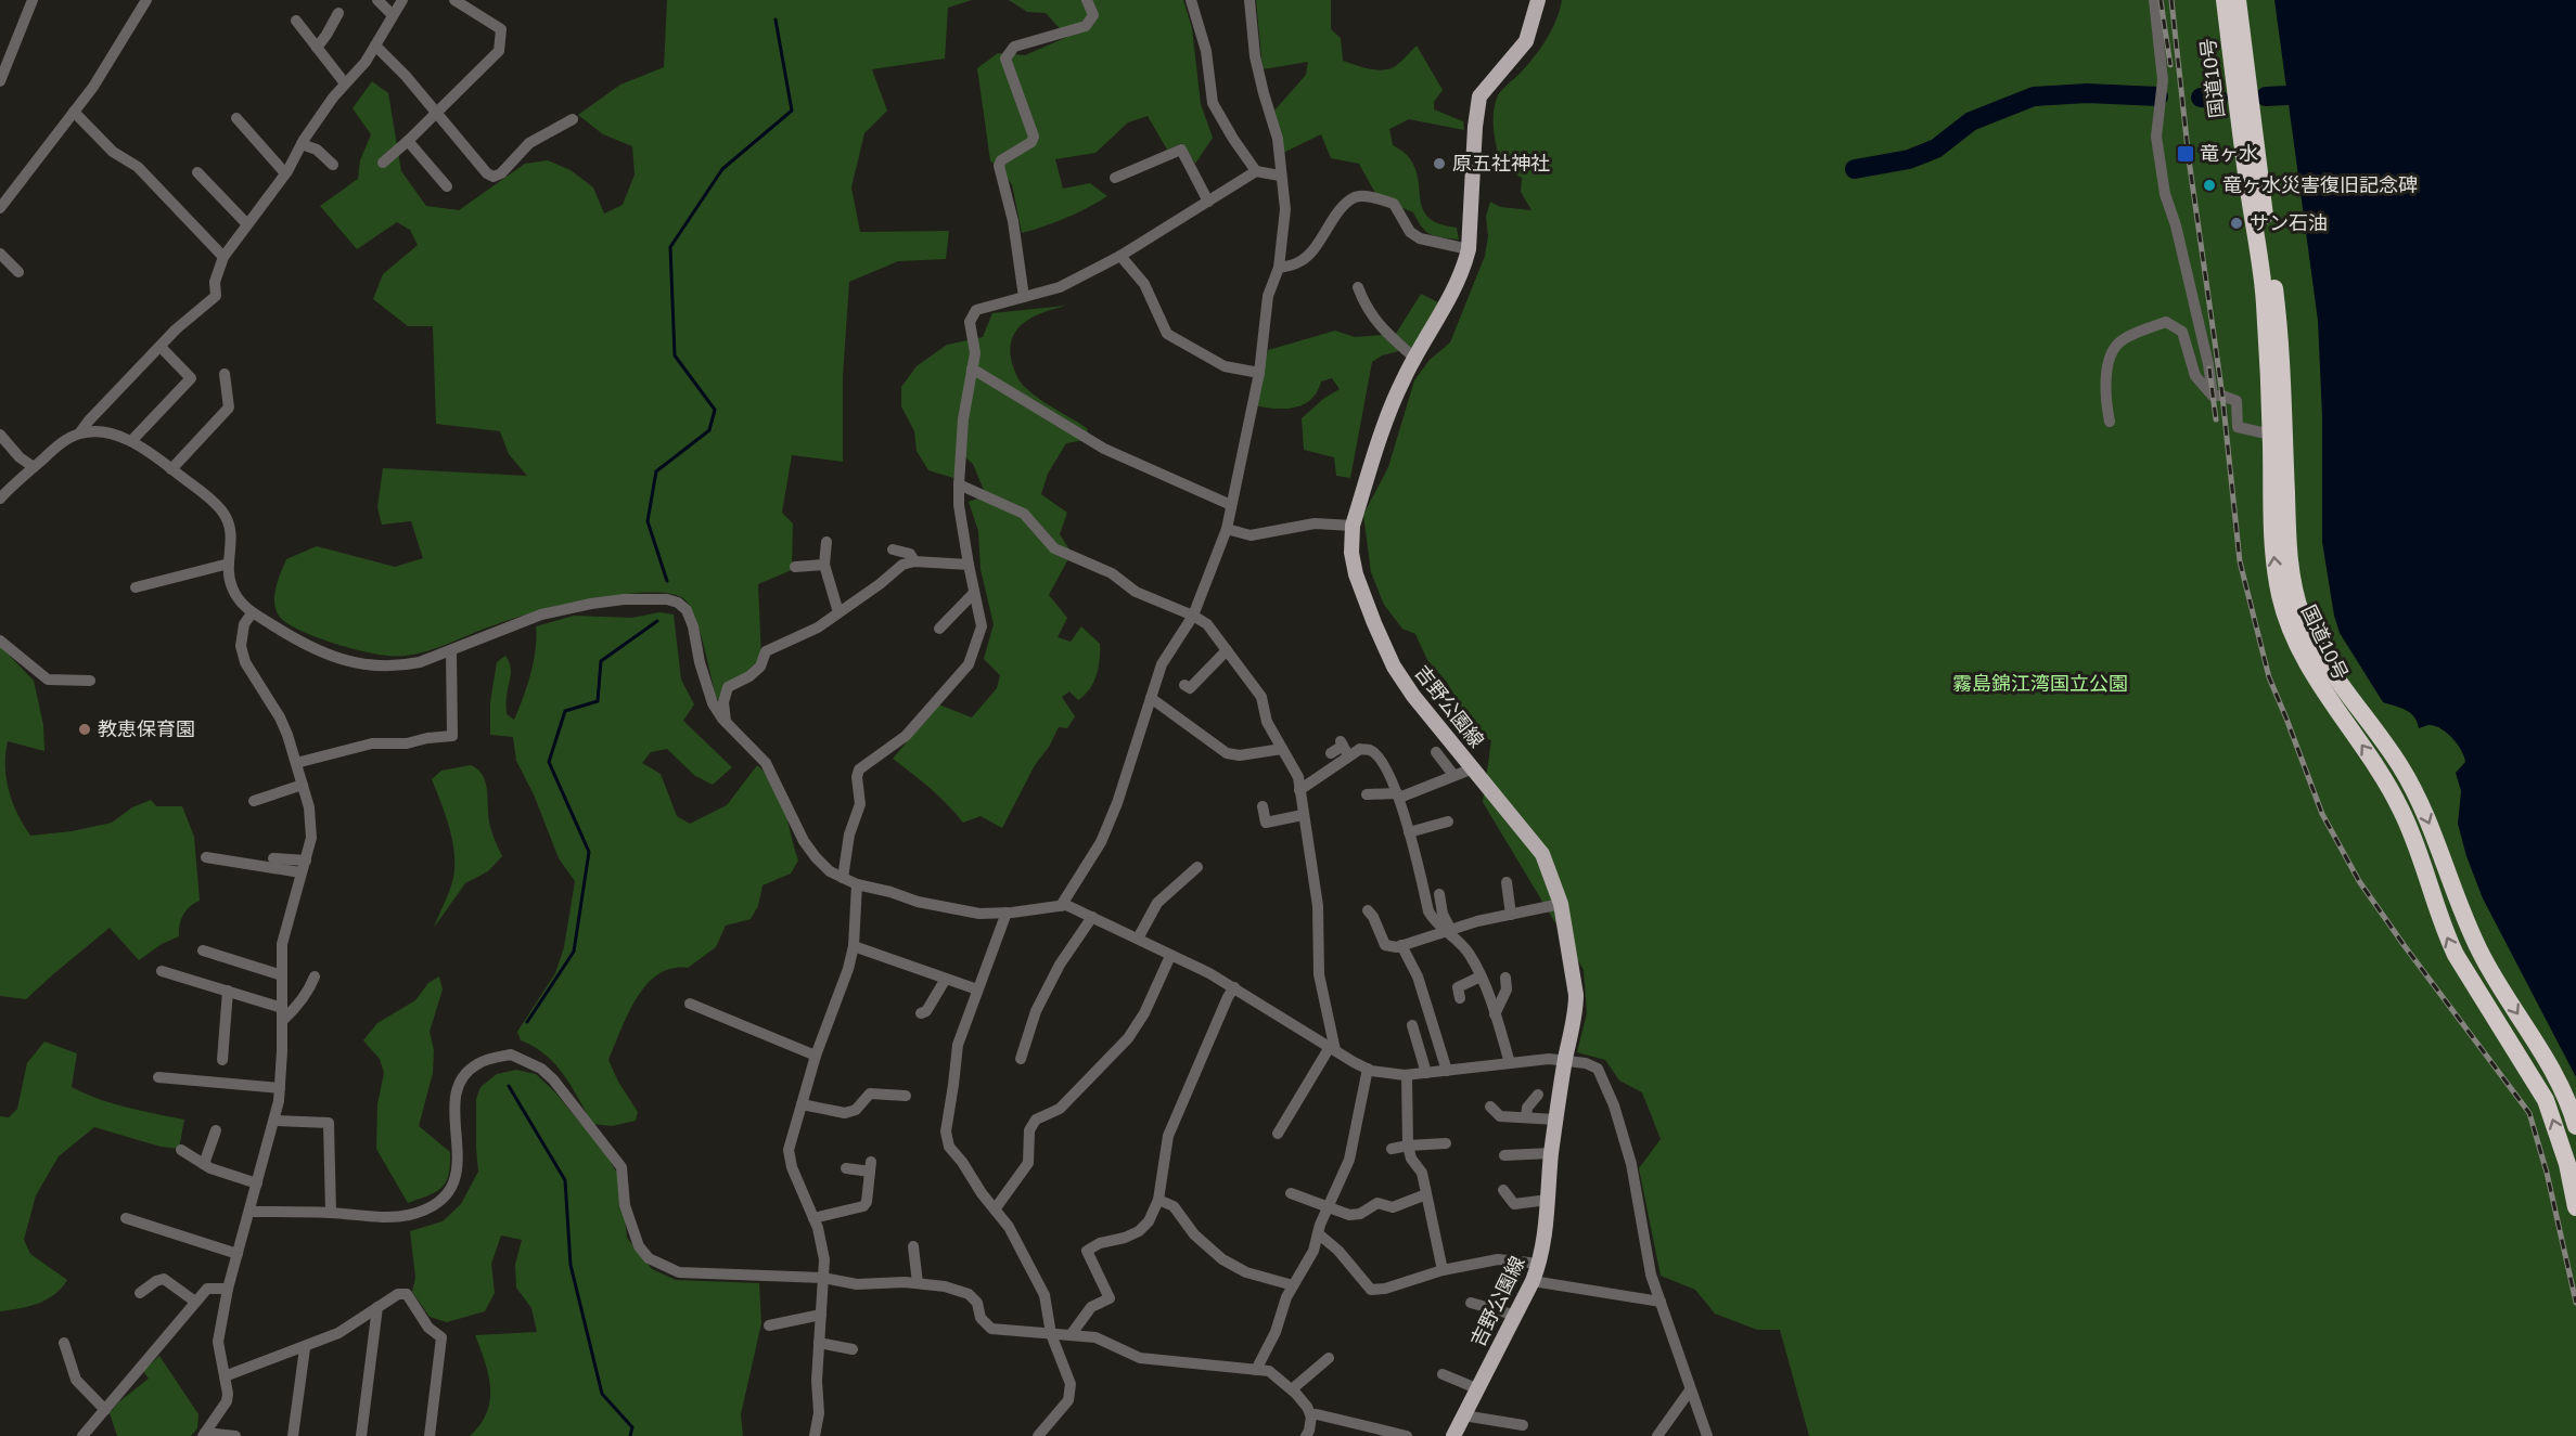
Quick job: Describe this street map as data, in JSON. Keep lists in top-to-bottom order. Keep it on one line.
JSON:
{"streets":{"highway":["国道10号"],"main road":["吉野公園線"]},"parks":["霧島錦江湾国立公園"],"places":{"transit":["竜ヶ水"],"other":["原五社神社","竜ヶ水災害復旧記念碑","サン石油","教恵保育園"]}}
